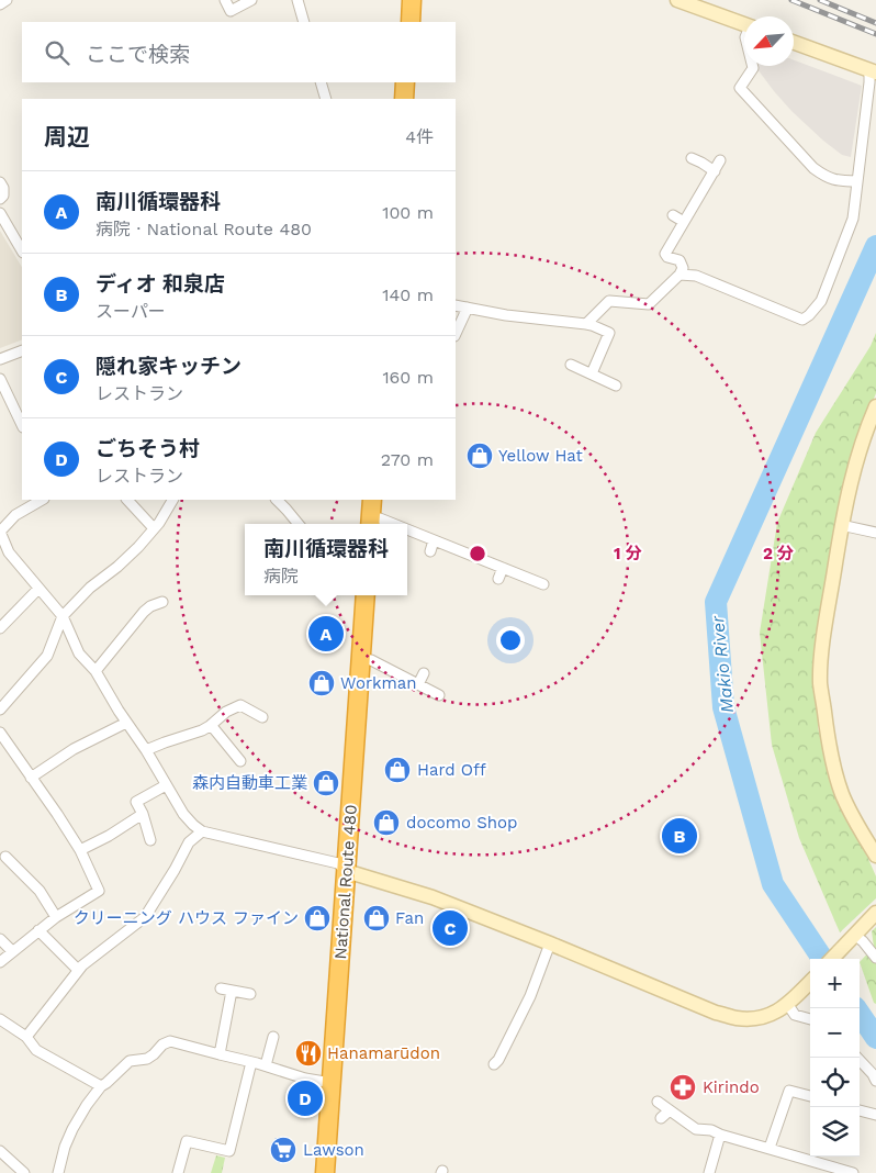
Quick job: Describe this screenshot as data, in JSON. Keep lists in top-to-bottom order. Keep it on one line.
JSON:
{"streets":{"highway":["National Route 480"]},"water":["Makio River"],"places":{"shop":["Yellow Hat","Workman","Hard Off","森内自動車工業","docomo Shop","クリーニング ハウス ファイン","Fan"],"restaurant":["Hanamarūdon"],"pharmacy":["Kirindo"],"supermarket":["Lawson"]},"north":"bottom left","page":{"search":"ここで検索","heading":["周辺","4件"],"list":[{"mark":"A","name":"南川循環器科","note":"病院 · National Route 480","value":"100 m"},{"mark":"B","name":"ディオ 和泉店","note":"スーパー","value":"140 m"},{"mark":"C","name":"隠れ家キッチン","note":"レストラン","value":"160 m"},{"mark":"D","name":"ごちそう村","note":"レストラン","value":"270 m"}],"popup":["南川循環器科","病院"],"pins":["A","B","C","D"],"map_buttons":["+","−"]},"rings":["1 分","2 分"]}
